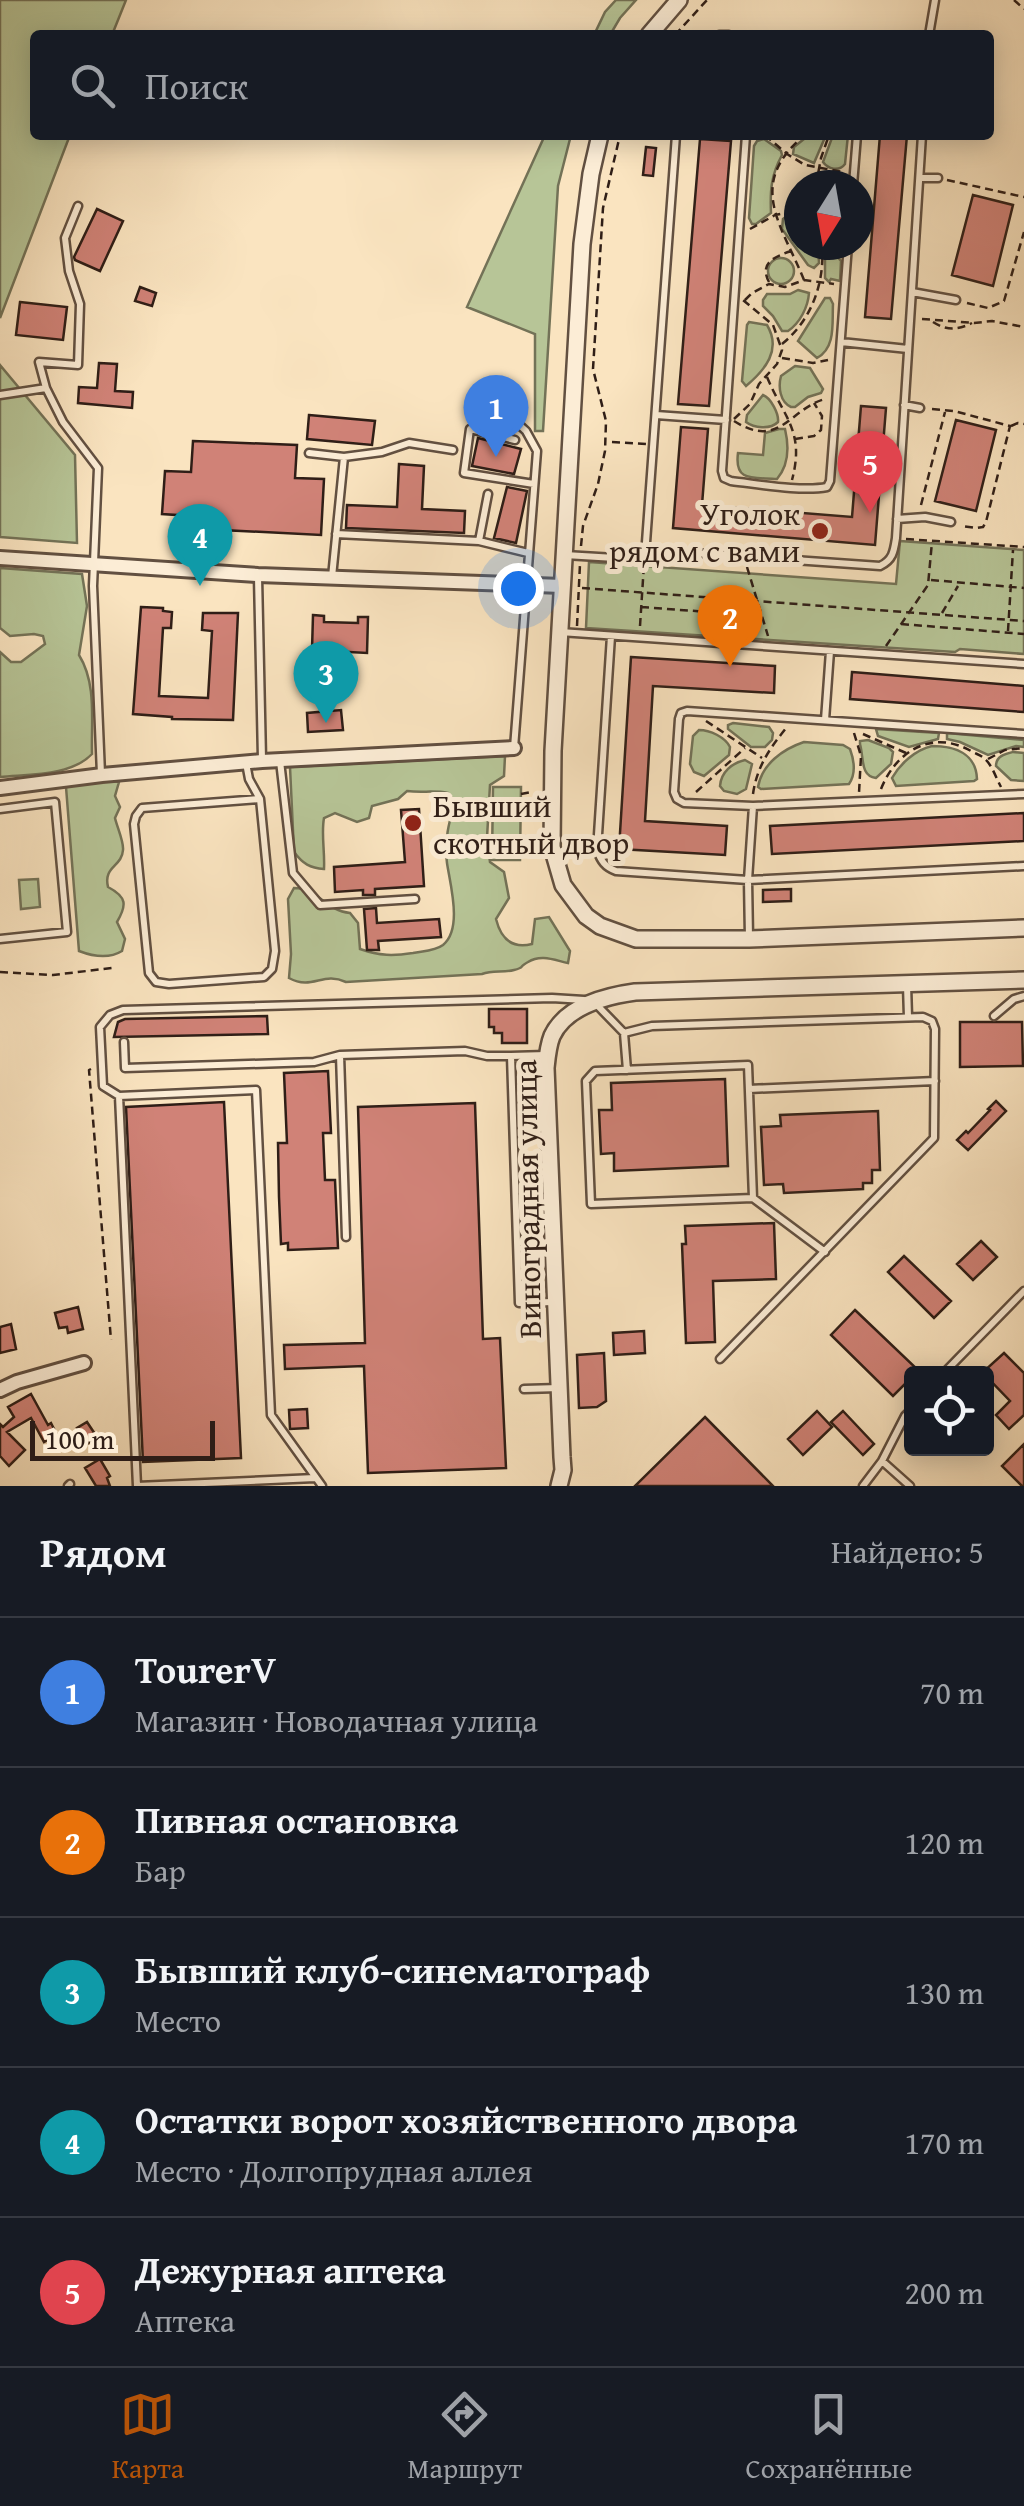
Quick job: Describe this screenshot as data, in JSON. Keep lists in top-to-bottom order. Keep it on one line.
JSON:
{"streets":{"street":["Виноградная улица"]},"places":["Уголок рядом с вами","Бывший скотный двор"],"scale_bar":"100 m","north":"bottom","page":{"search":"Поиск","pins":["1","5","4","2","3"],"scale":"100 m","heading":["Рядом","Найдено: 5"],"list":[{"mark":"1","name":"TourerV","note":"Магазин · Новодачная улица","value":"70 m"},{"mark":"2","name":"Пивная остановка","note":"Бар","value":"120 m"},{"mark":"3","name":"Бывший клуб-синематограф","note":"Место","value":"130 m"},{"mark":"4","name":"Остатки ворот хозяйственного двора","note":"Место · Долгопрудная аллея","value":"170 m"},{"mark":"5","name":"Дежурная аптека","note":"Аптека","value":"200 m"}],"nav":["Карта","Маршрут","Сохранённые"]}}
